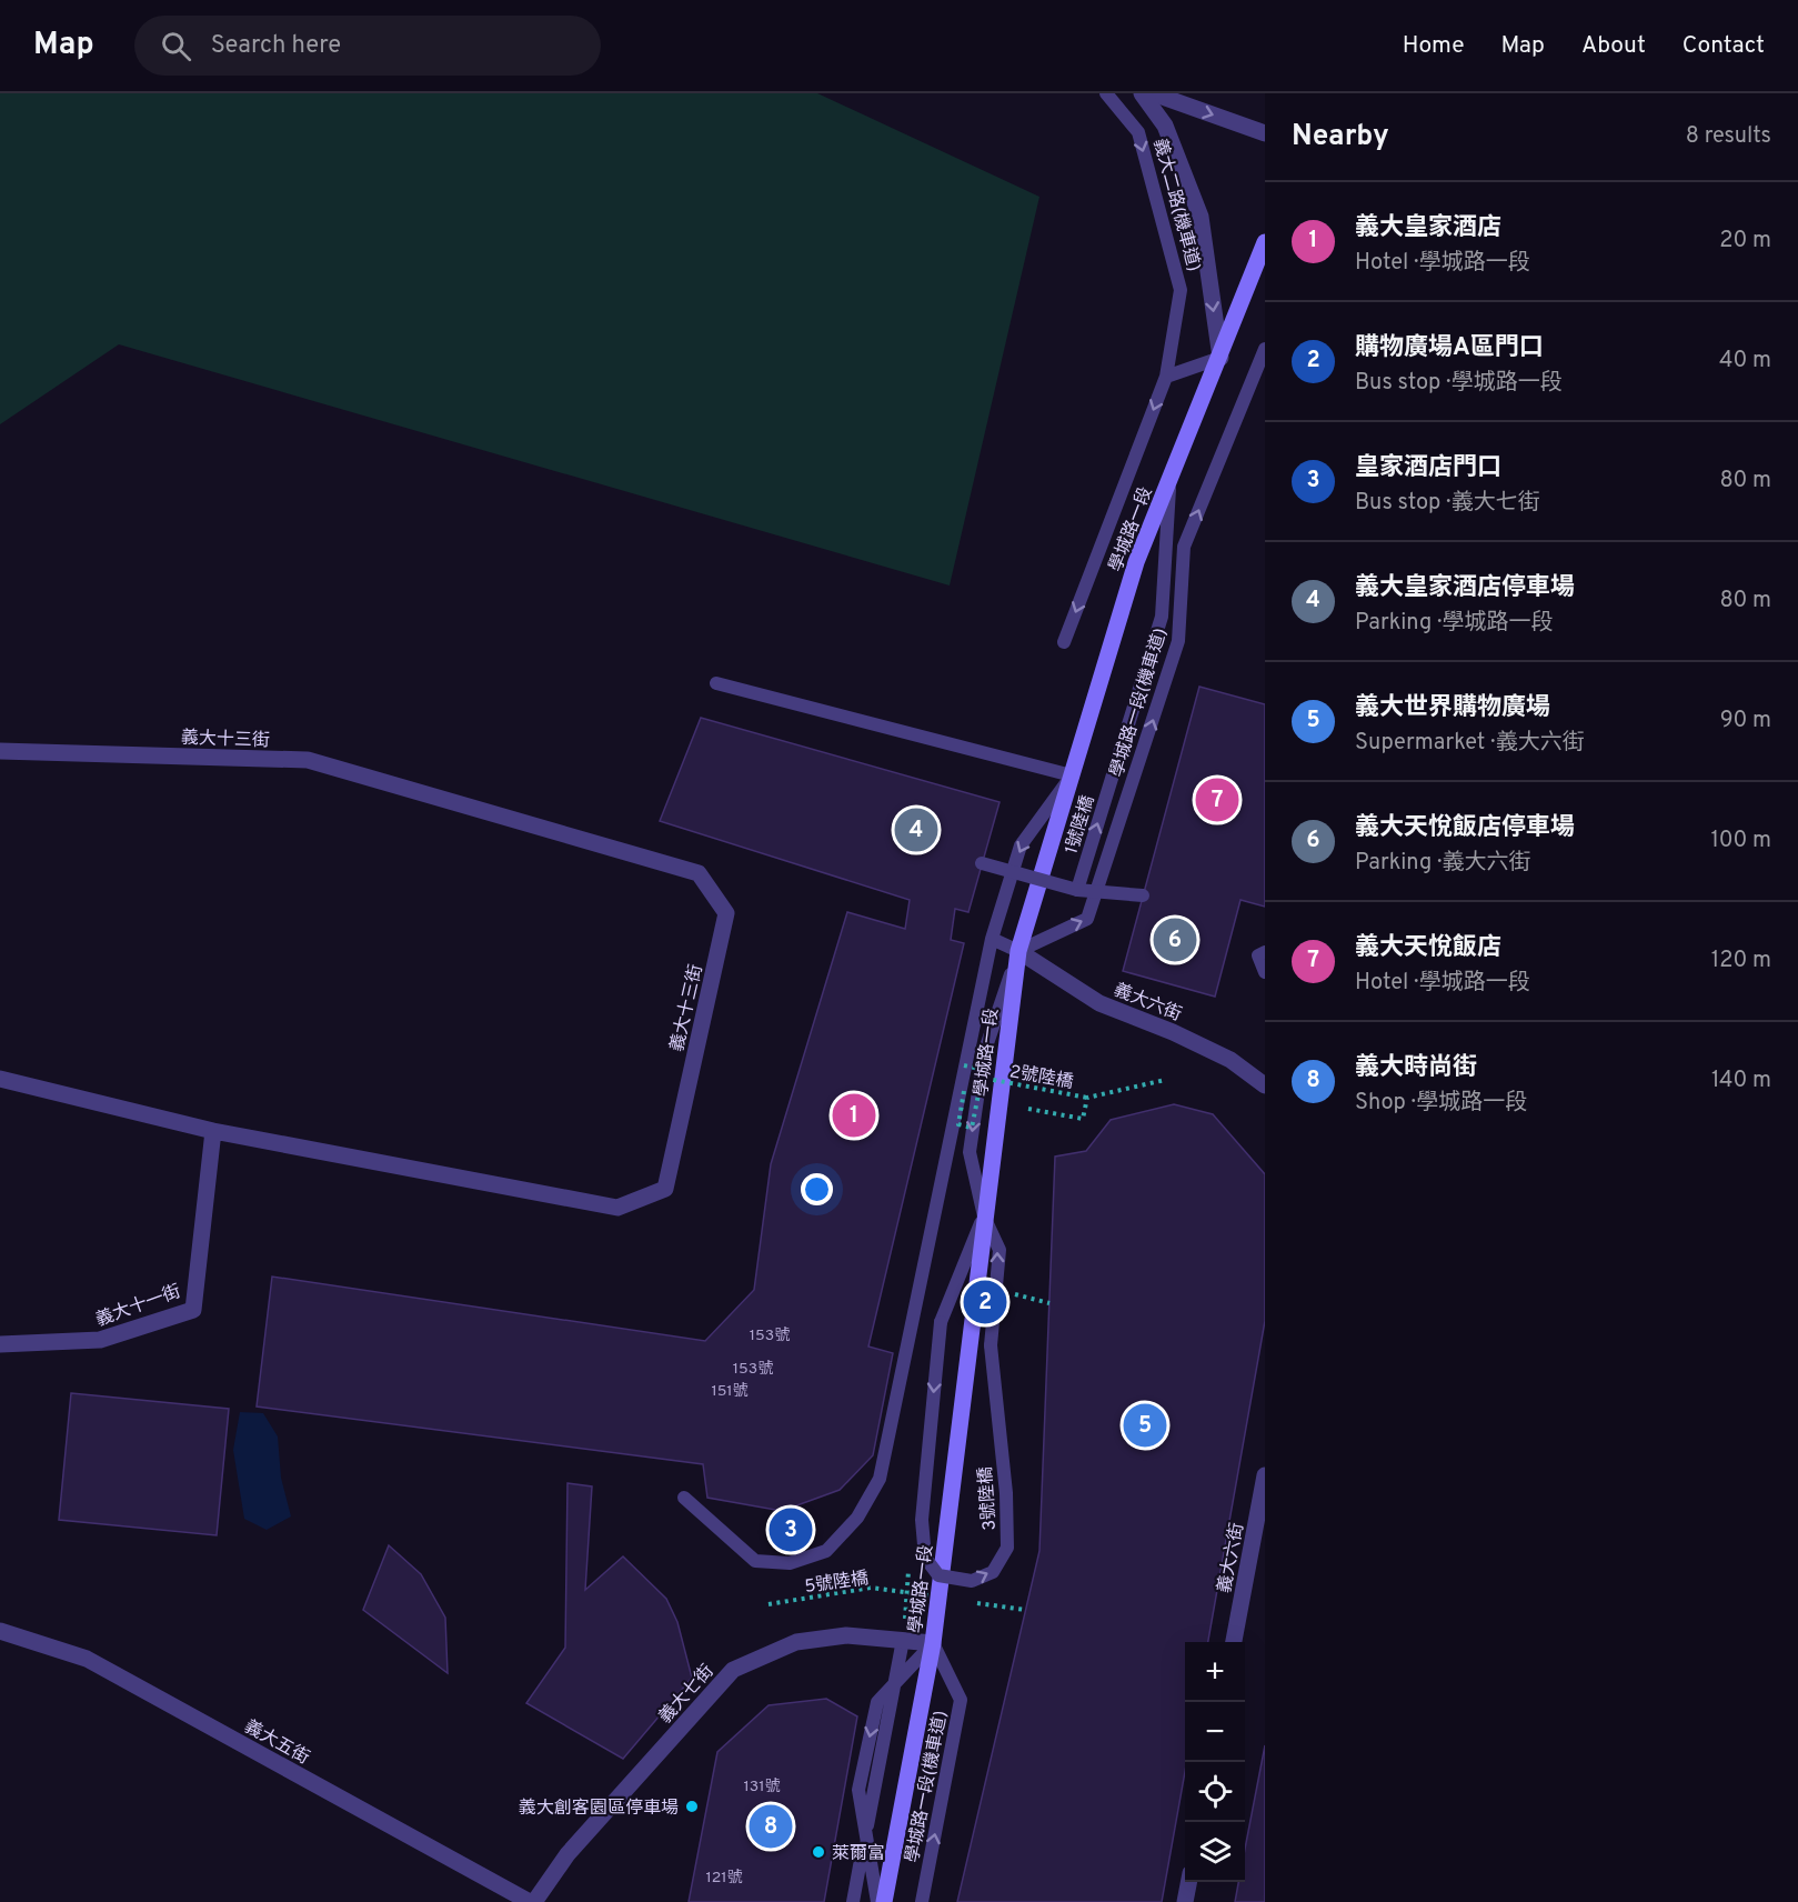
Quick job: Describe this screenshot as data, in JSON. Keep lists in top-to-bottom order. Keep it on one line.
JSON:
{"streets":{"main road":["學城路一段"],"street":["義大十三街","義大六街","義大十一街","義大七街","義大五街"],"lane":["義大二路(機車道)","學城路一段(機車道)","1號陸橋","3號陸橋"],"path":["2號陸橋","5號陸橋"]},"crossings":[["學城路一段","學城路一段(機車道)"],["學城路一段","1號陸橋"],["學城路一段","義大六街"],["學城路一段","3號陸橋"],["學城路一段","義大七街"],["學城路一段(機車道)","義大六街"],["學城路一段(機車道)","義大七街"],["義大十三街","義大十一街"],["義大七街","義大五街"]],"one_way":["義大二路(機車道)"],"places":["義大創客園區停車場","萊爾富"],"house_numbers":["153號","153號","151號","131號","121號"],"page":{"header":"Map","search":"Search here","nav":["Home","Map","About","Contact"],"heading":["Nearby","8 results"],"list":[{"mark":"1","name":"義大皇家酒店","note":"Hotel · 學城路一段","value":"20 m"},{"mark":"2","name":"購物廣場A區門口","note":"Bus stop · 學城路一段","value":"40 m"},{"mark":"3","name":"皇家酒店門口","note":"Bus stop · 義大七街","value":"80 m"},{"mark":"4","name":"義大皇家酒店停車場","note":"Parking · 學城路一段","value":"80 m"},{"mark":"5","name":"義大世界購物廣場","note":"Supermarket · 義大六街","value":"90 m"},{"mark":"6","name":"義大天悅飯店停車場","note":"Parking · 義大六街","value":"100 m"},{"mark":"7","name":"義大天悅飯店","note":"Hotel · 學城路一段","value":"120 m"},{"mark":"8","name":"義大時尚街","note":"Shop · 學城路一段","value":"140 m"}],"pins":["7","4","6","1","2","5","3","8"],"map_buttons":["+","−"]}}
